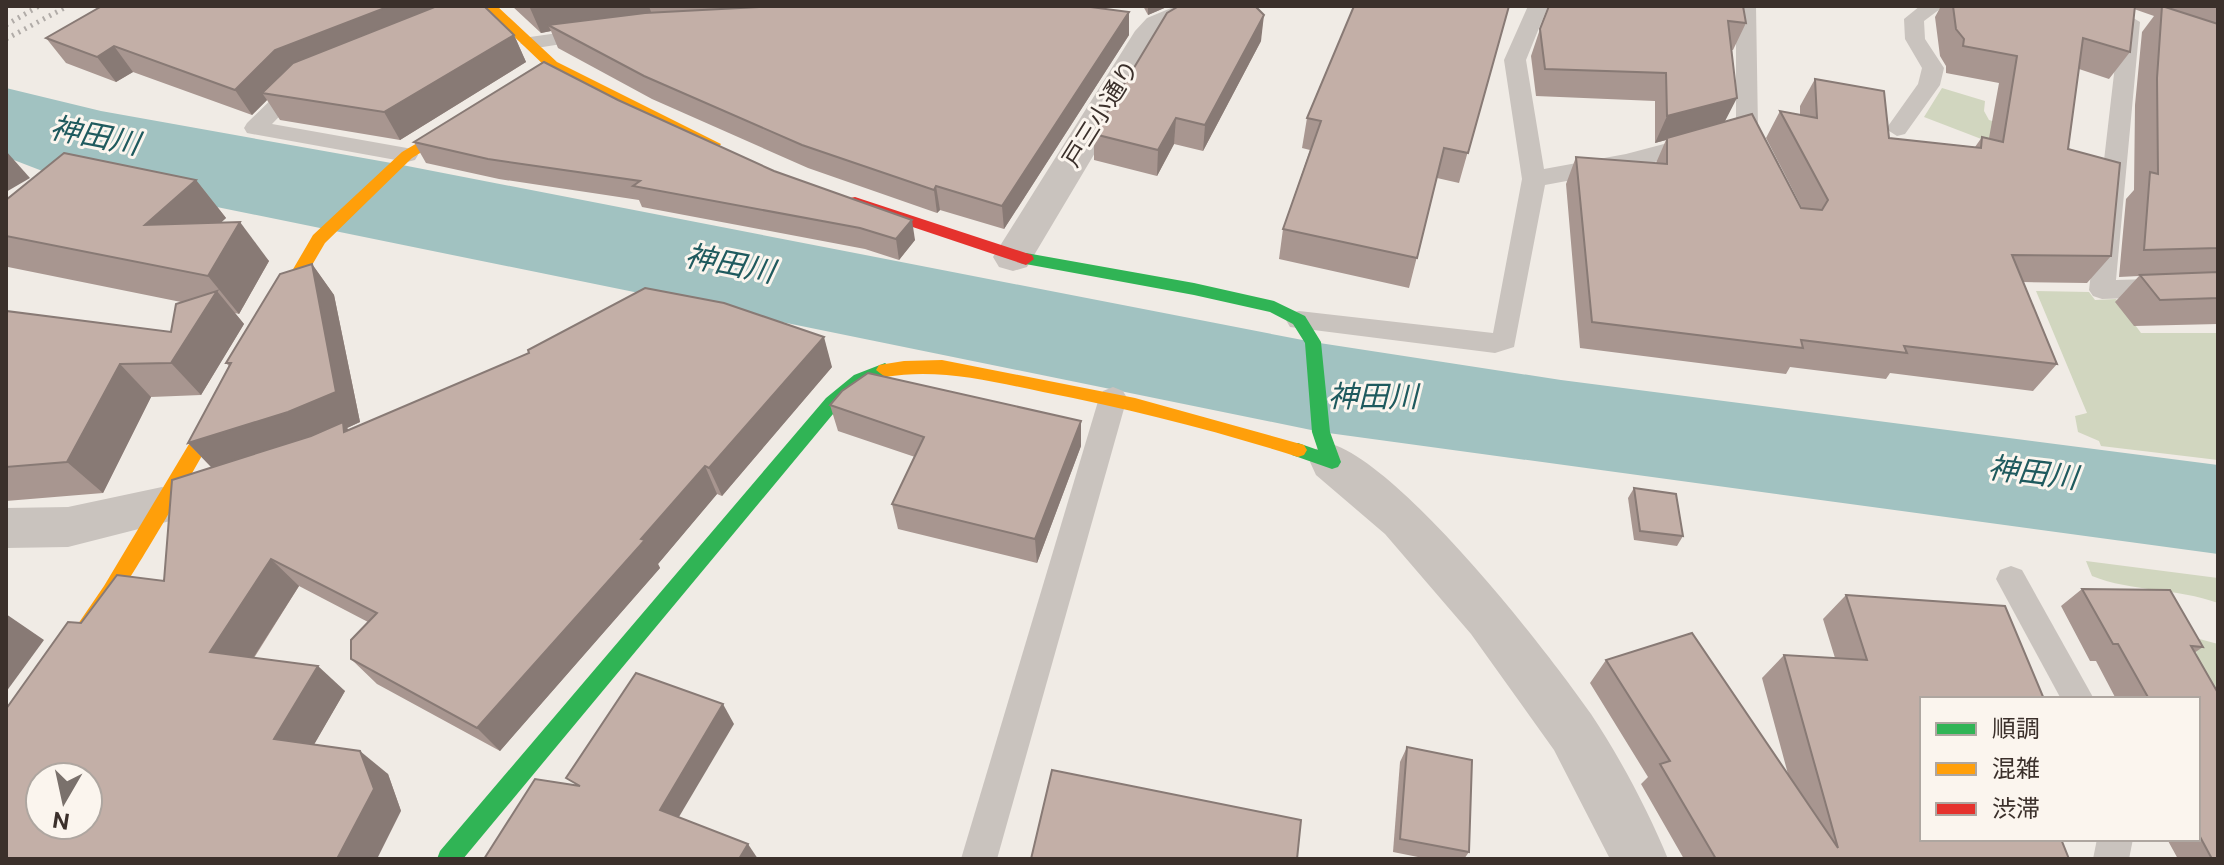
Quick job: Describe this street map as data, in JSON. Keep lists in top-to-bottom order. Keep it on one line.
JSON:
{"streets":{"street":["戸三小通り"]},"water":["神田川"],"legend":["順調","混雑","渋滞"],"north":"bottom"}
